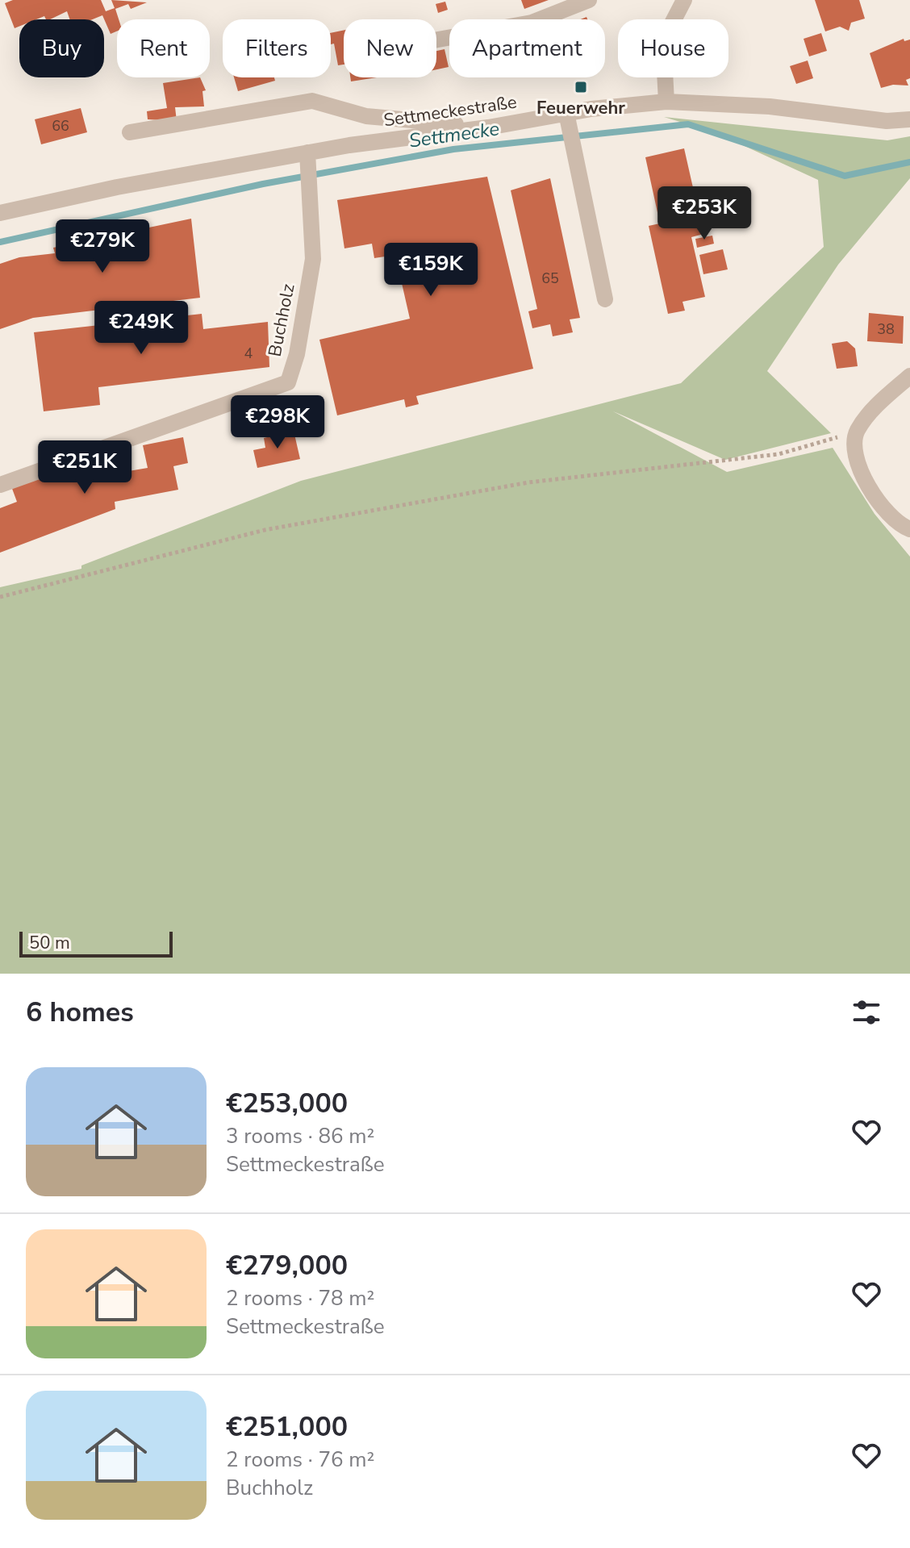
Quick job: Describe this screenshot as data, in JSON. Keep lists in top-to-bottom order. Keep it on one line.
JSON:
{"streets":{"street":["Settmeckestraße","Buchholz"]},"crossings":[["Settmeckestraße","Buchholz"]],"water":["Settmecke"],"places":{"transit":["Feuerwehr"]},"house_numbers":["66","65","38","4"],"scale_bar":"50 m","page":{"chip":["Buy","Rent","Filters","New","Apartment","House"],"price":["€253K","€279K","€159K","€249K","€298K","€251K"],"scale":"50 m","heading":"6 homes","list":[{"name":"€253,000","note":"3 rooms · 86 m² · Settmeckestraße"},{"name":"€279,000","note":"2 rooms · 78 m² · Settmeckestraße"},{"name":"€251,000","note":"2 rooms · 76 m² · Buchholz"}]}}
